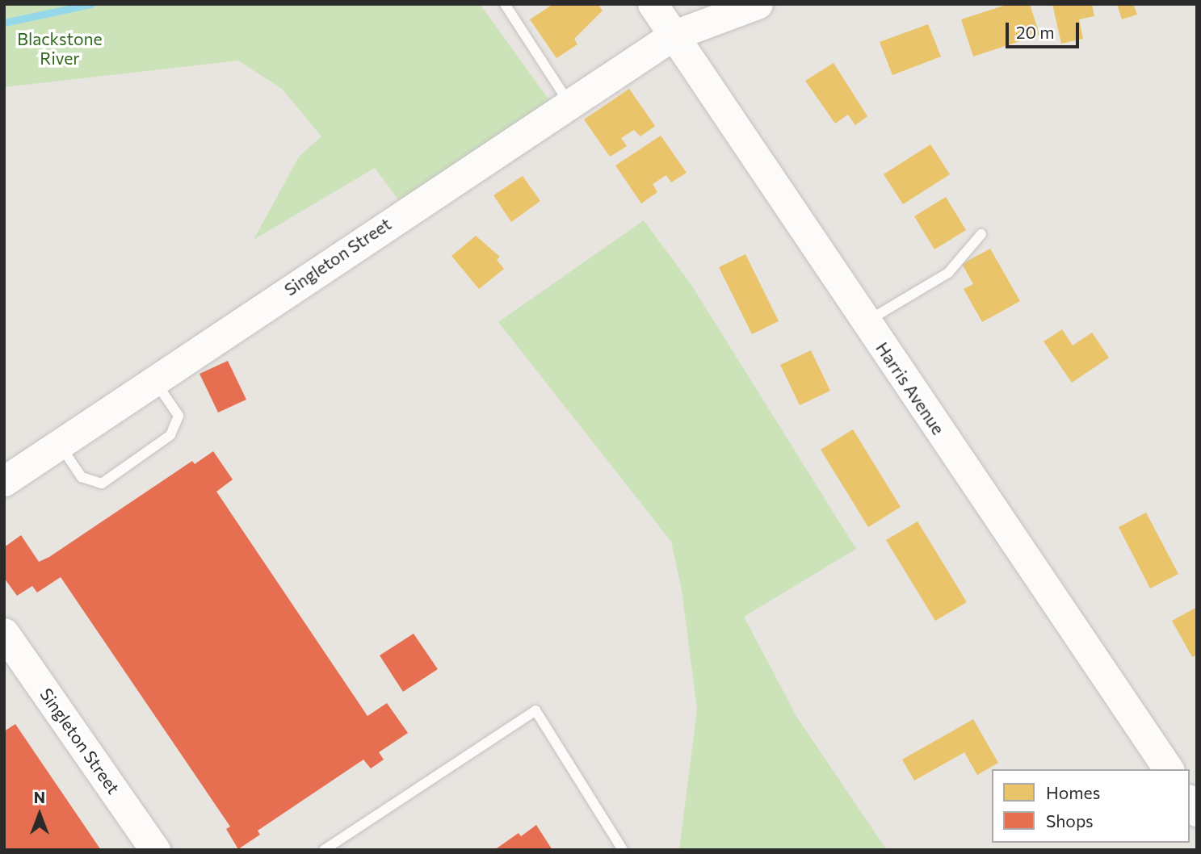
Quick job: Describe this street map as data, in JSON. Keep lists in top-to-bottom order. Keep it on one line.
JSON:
{"streets":{"street":["Singleton Street","Harris Avenue"]},"crossings":[["Singleton Street","Harris Avenue"]],"parks":["Blackstone River"],"legend":["Homes","Shops"],"scale_bar":"20 m","north":"top"}
